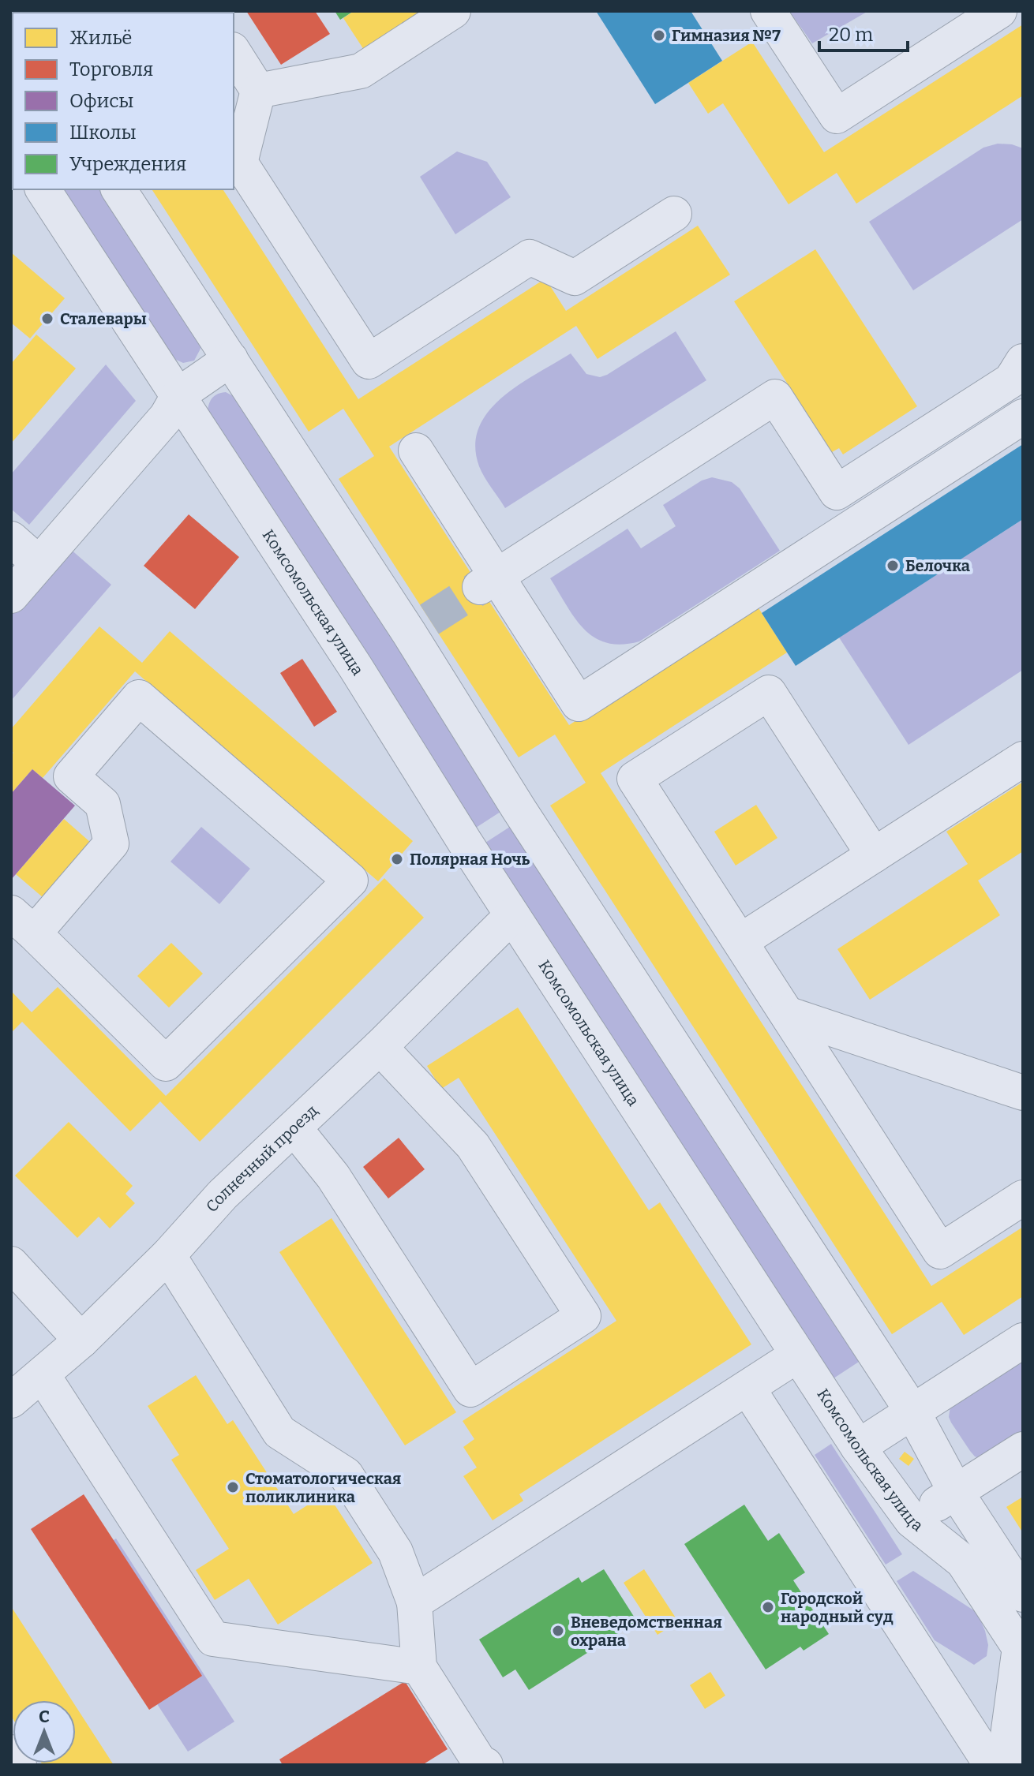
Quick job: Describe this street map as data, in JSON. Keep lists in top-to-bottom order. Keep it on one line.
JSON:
{"streets":{"street":["Комсомольская улица","Солнечный проезд"]},"crossings":[["Комсомольская улица","Солнечный проезд"]],"places":["Гимназия №7","Сталевары","Белочка","Полярная Ночь","Стоматологическая поликлиника","Городской народный суд","Вневедомственная охрана"],"legend":["Жильё","Торговля","Офисы","Школы","Учреждения"],"scale_bar":"20 m","north":"top"}
